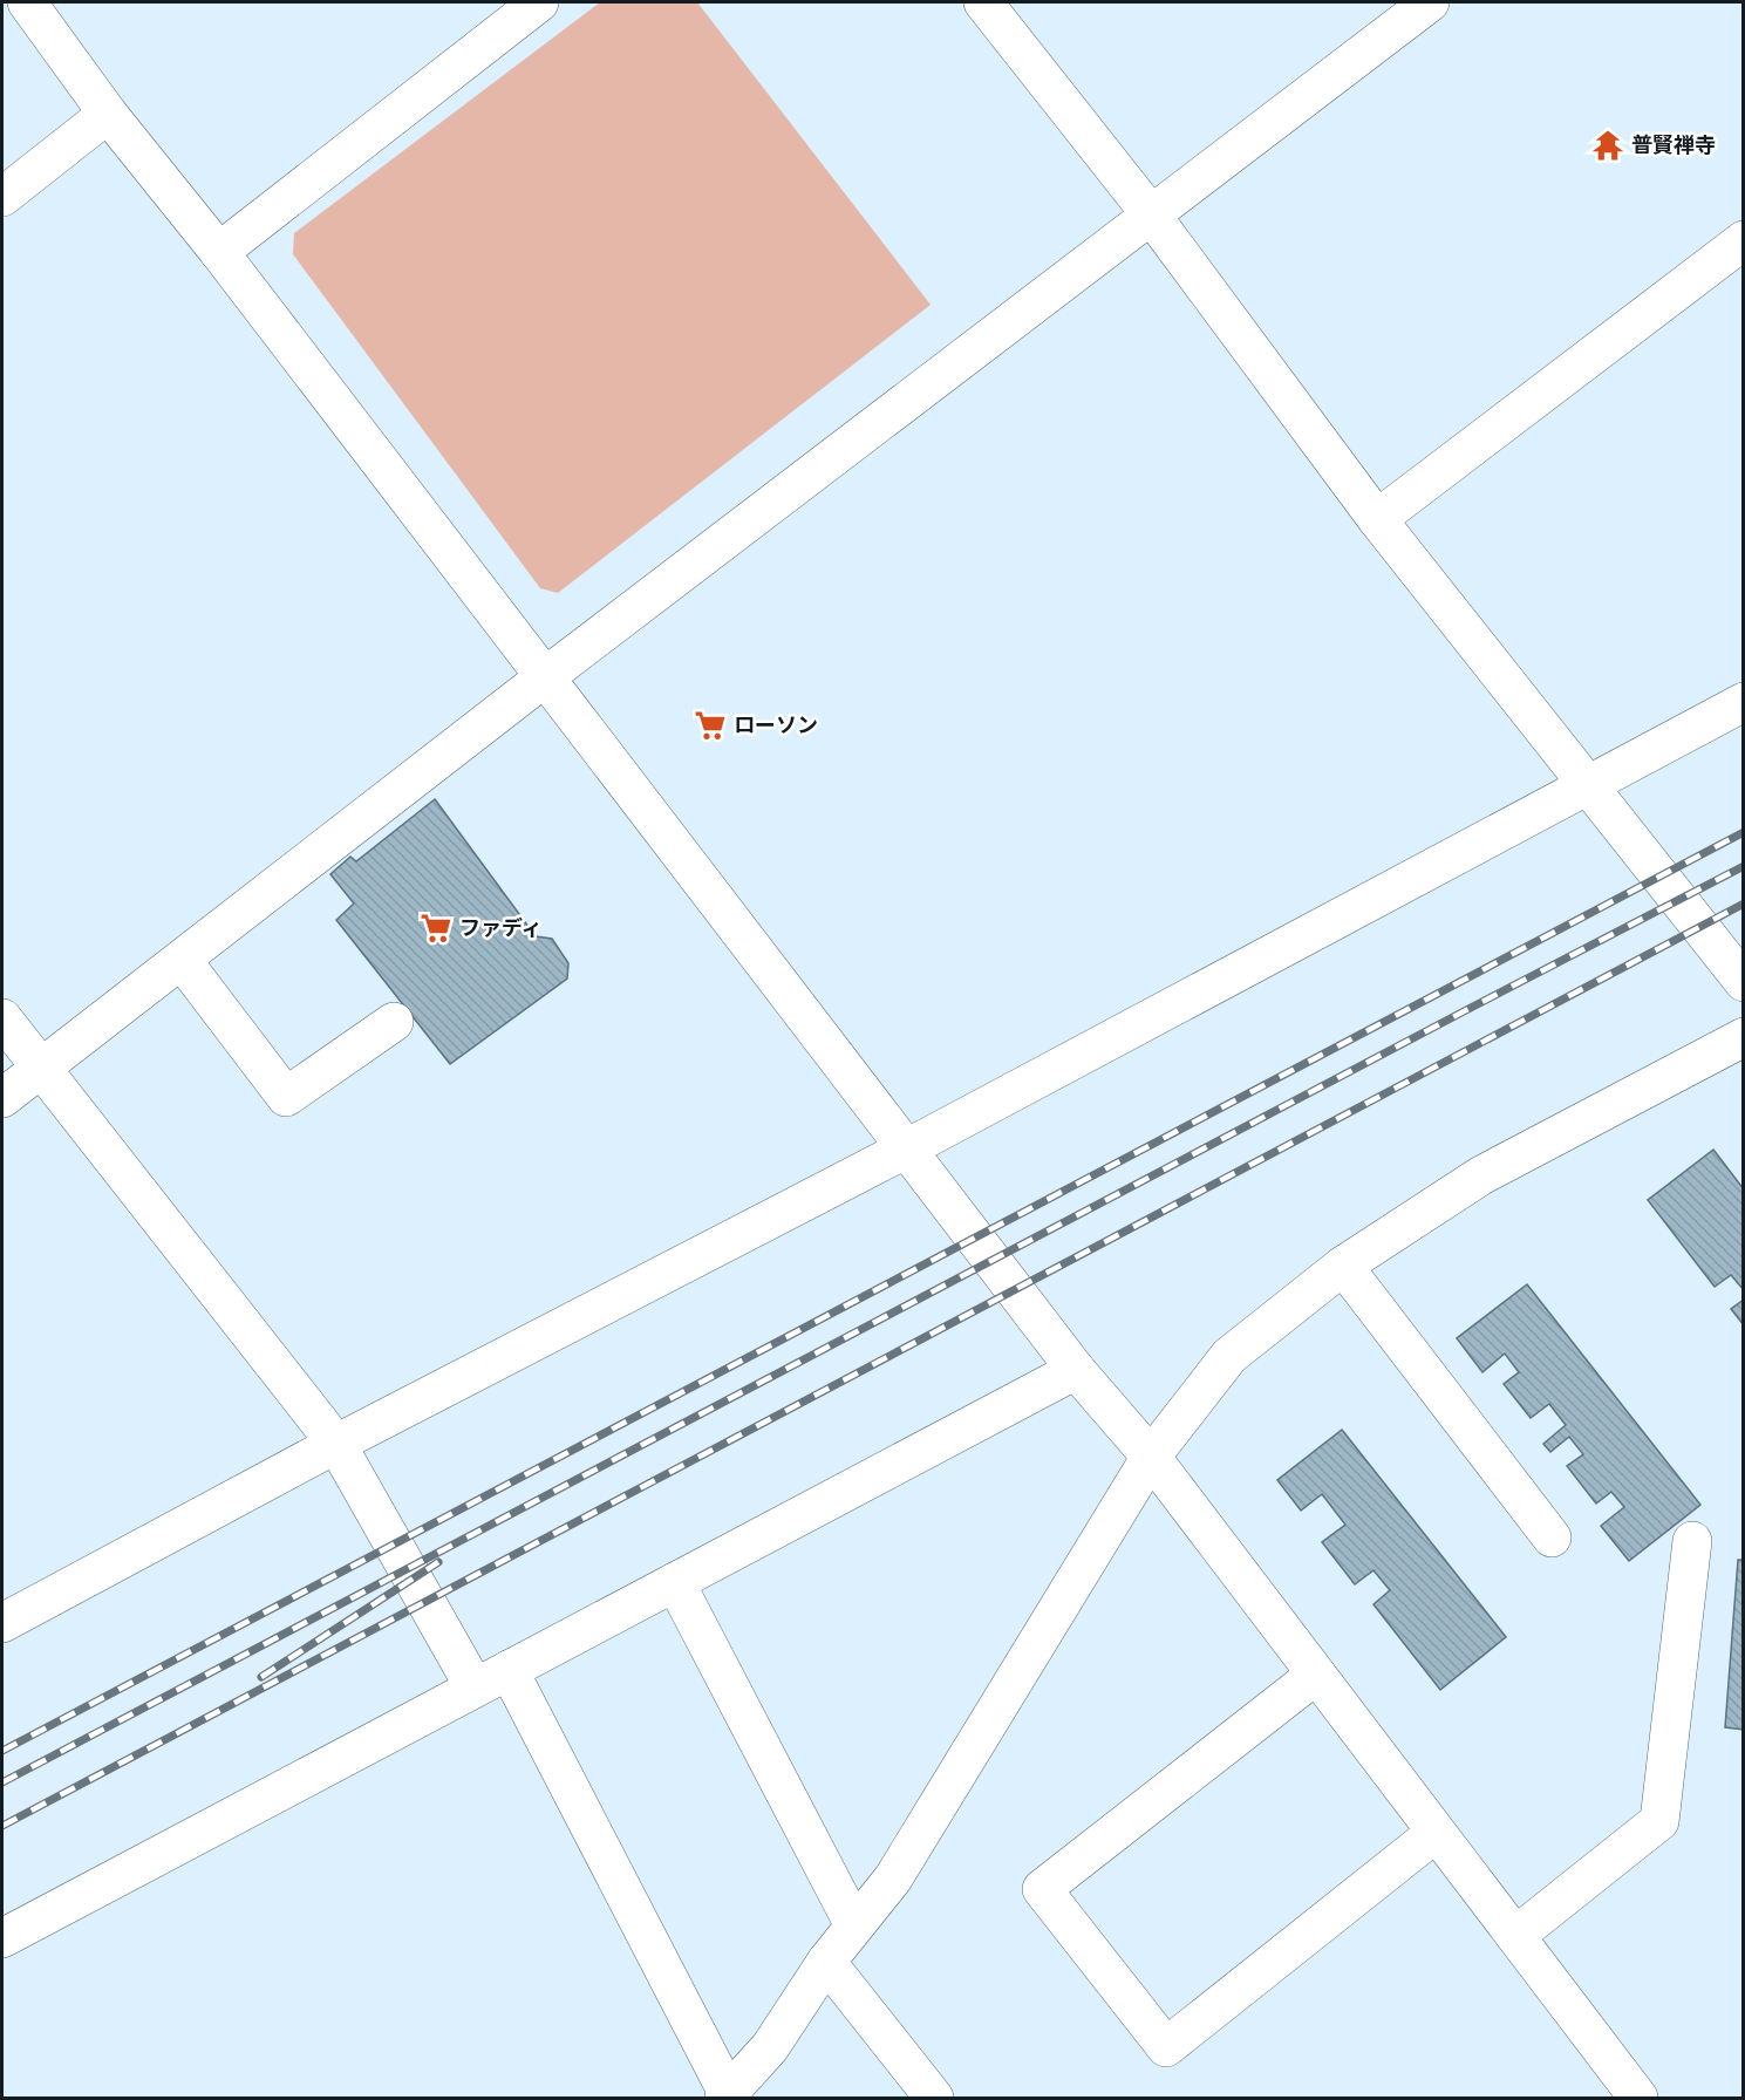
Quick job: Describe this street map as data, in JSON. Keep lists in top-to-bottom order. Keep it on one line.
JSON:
{"places":{"temple":["普賢禅寺"],"supermarket":["ローソン","ファディ"]}}
